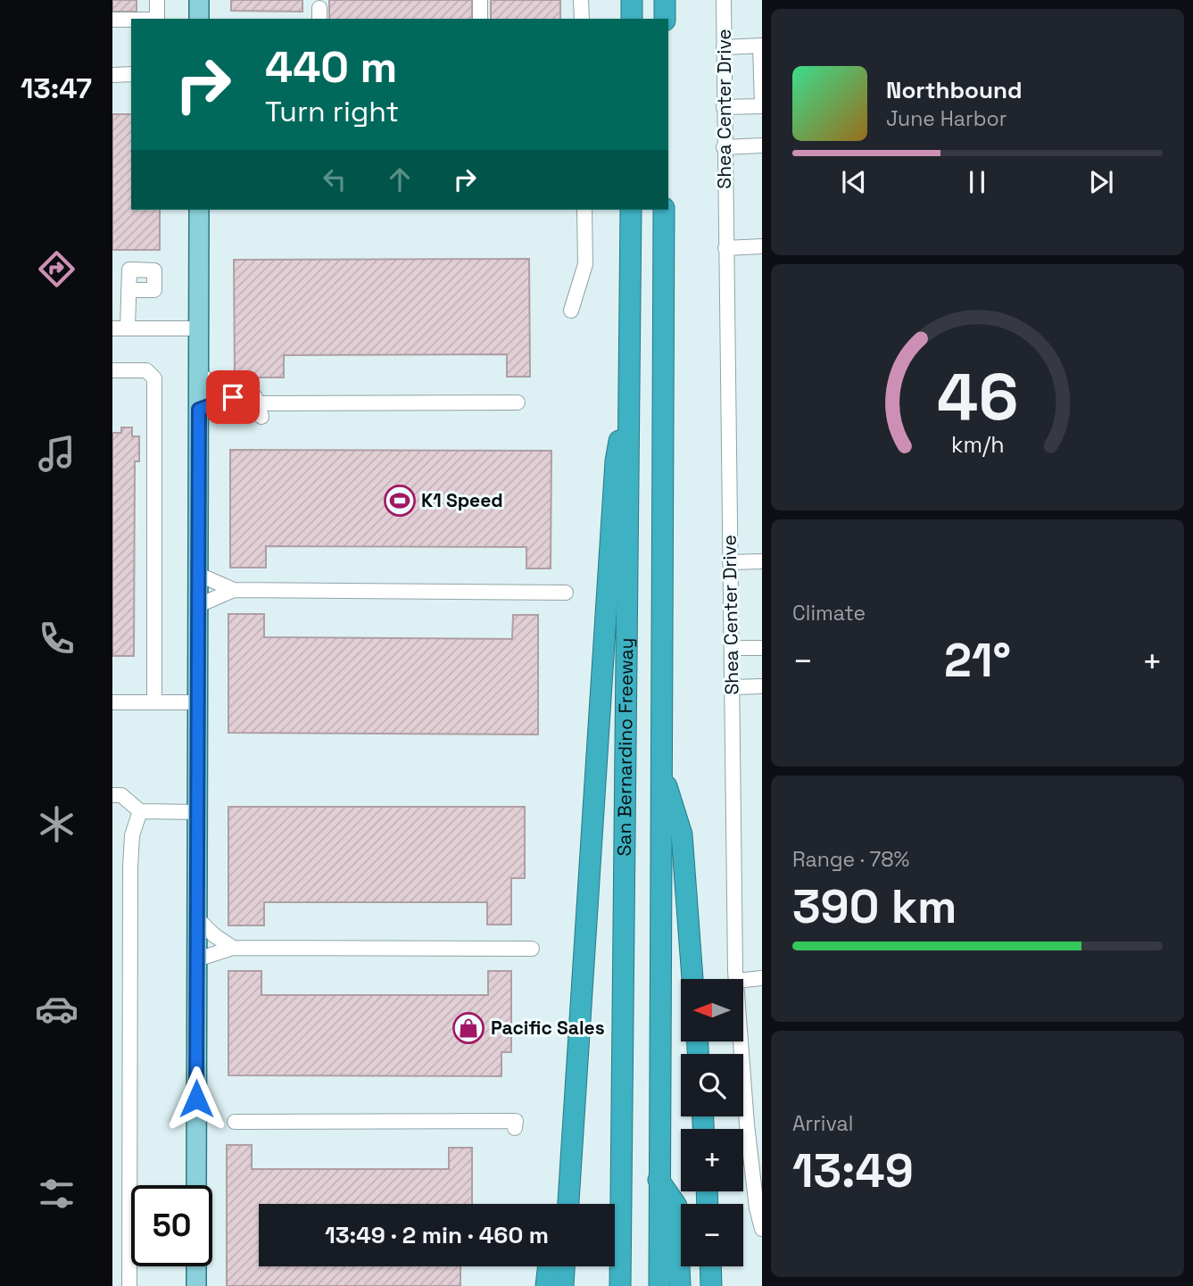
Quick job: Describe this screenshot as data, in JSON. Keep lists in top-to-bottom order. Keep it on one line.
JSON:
{"streets":{"highway":["San Bernardino Freeway"],"street":["Shea Center Drive"]},"places":{"sports":["K1 Speed"],"shop":["Pacific Sales"]},"north":"left","page":{"tabs":"13:47","turn":["440 m","Turn right"],"song":["Northbound","June Harbor"],"tile":["Climate",["Range · 78%","390 km"],["Arrival","13:49"]],"heat":["−","21°","+"],"map_buttons":["+","−"],"limit":"50","trip":"13:49 · 2 min · 460 m","gauge":["46","km/h"]}}
